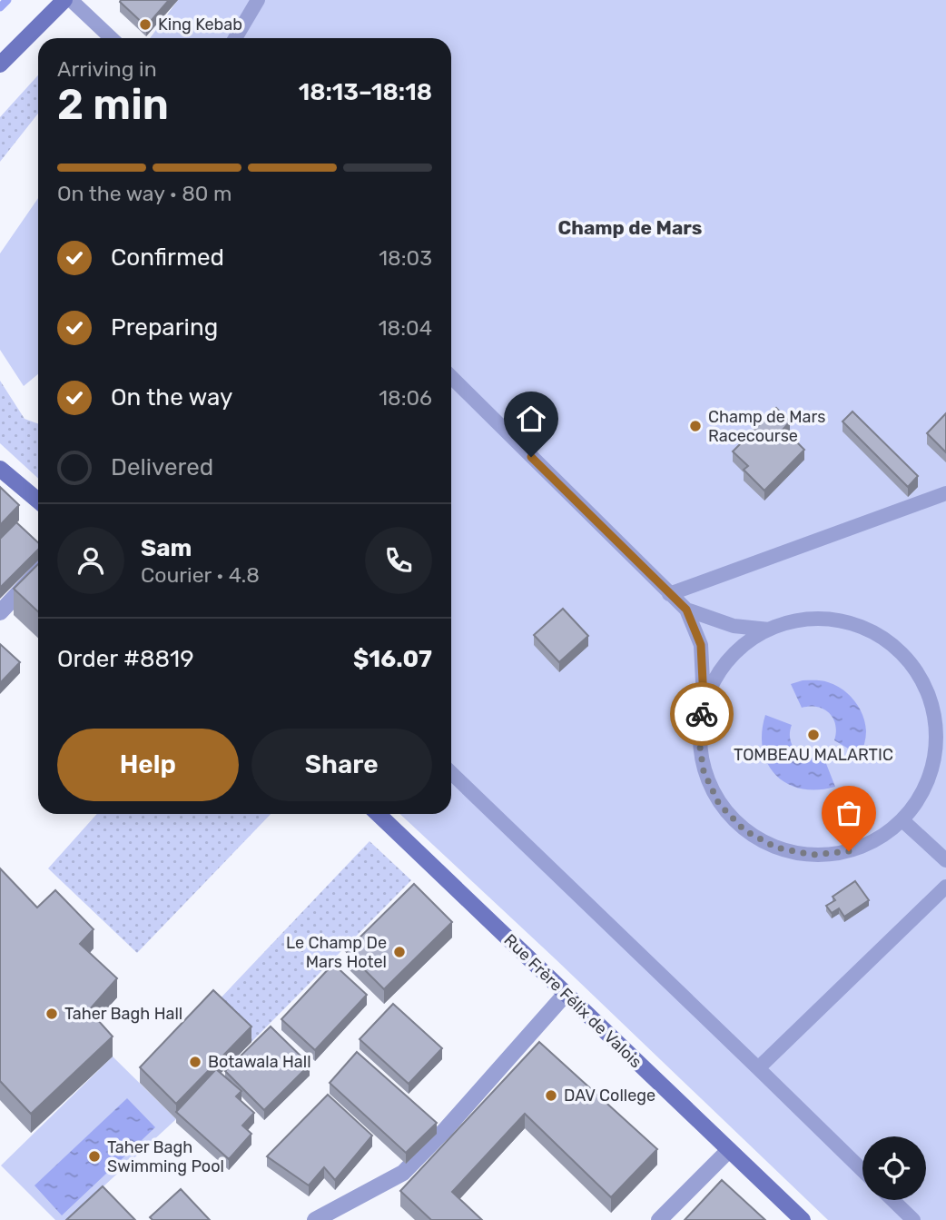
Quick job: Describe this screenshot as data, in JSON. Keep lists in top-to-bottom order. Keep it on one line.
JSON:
{"streets":{"main road":["Rue Frère Félix de Valois"]},"districts":["Champ de Mars"],"places":["King Kebab","Champ de Mars Racecourse","TOMBEAU MALARTIC","Le Champ De Mars Hotel","Taher Bagh Hall","Botawala Hall","DAV College","Taher Bagh Swimming Pool"],"page":{"heading":["2 min","Arriving in","18:13–18:18"],"panel":["Sam","Courier · 4.8","Order #8819","$16.07"],"bar":"On the way · 80 m","list":[["Confirmed","18:03"],["Preparing","18:04"],["On the way","18:06"],"Delivered"],"buttons":["Help","Share"]}}
